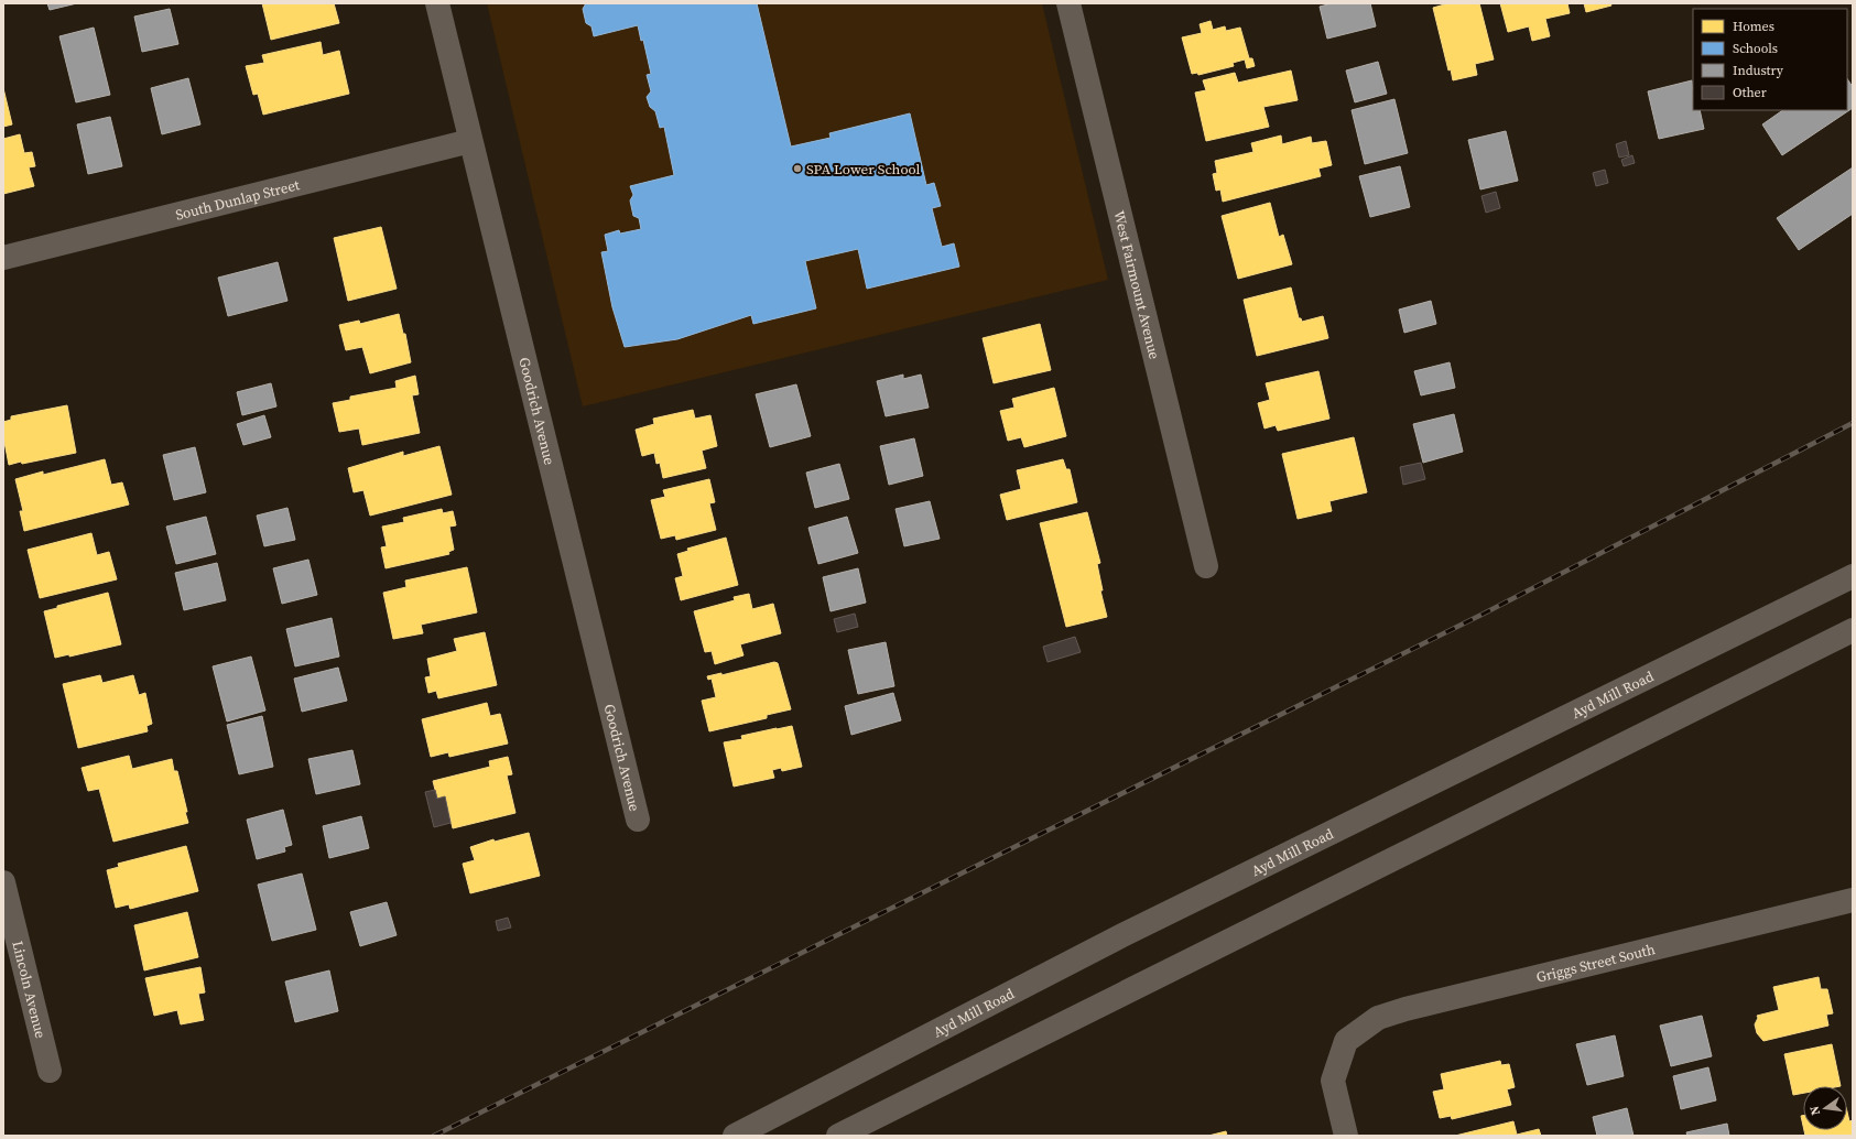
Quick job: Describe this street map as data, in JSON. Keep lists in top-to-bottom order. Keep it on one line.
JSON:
{"streets":{"street":["South Dunlap Street","West Fairmount Avenue","Goodrich Avenue","Ayd Mill Road","Griggs Street South","Lincoln Avenue"]},"crossings":[["South Dunlap Street","Goodrich Avenue"]],"places":["SPA Lower School"],"legend":["Homes","Schools","Industry","Other"],"north":"left"}
